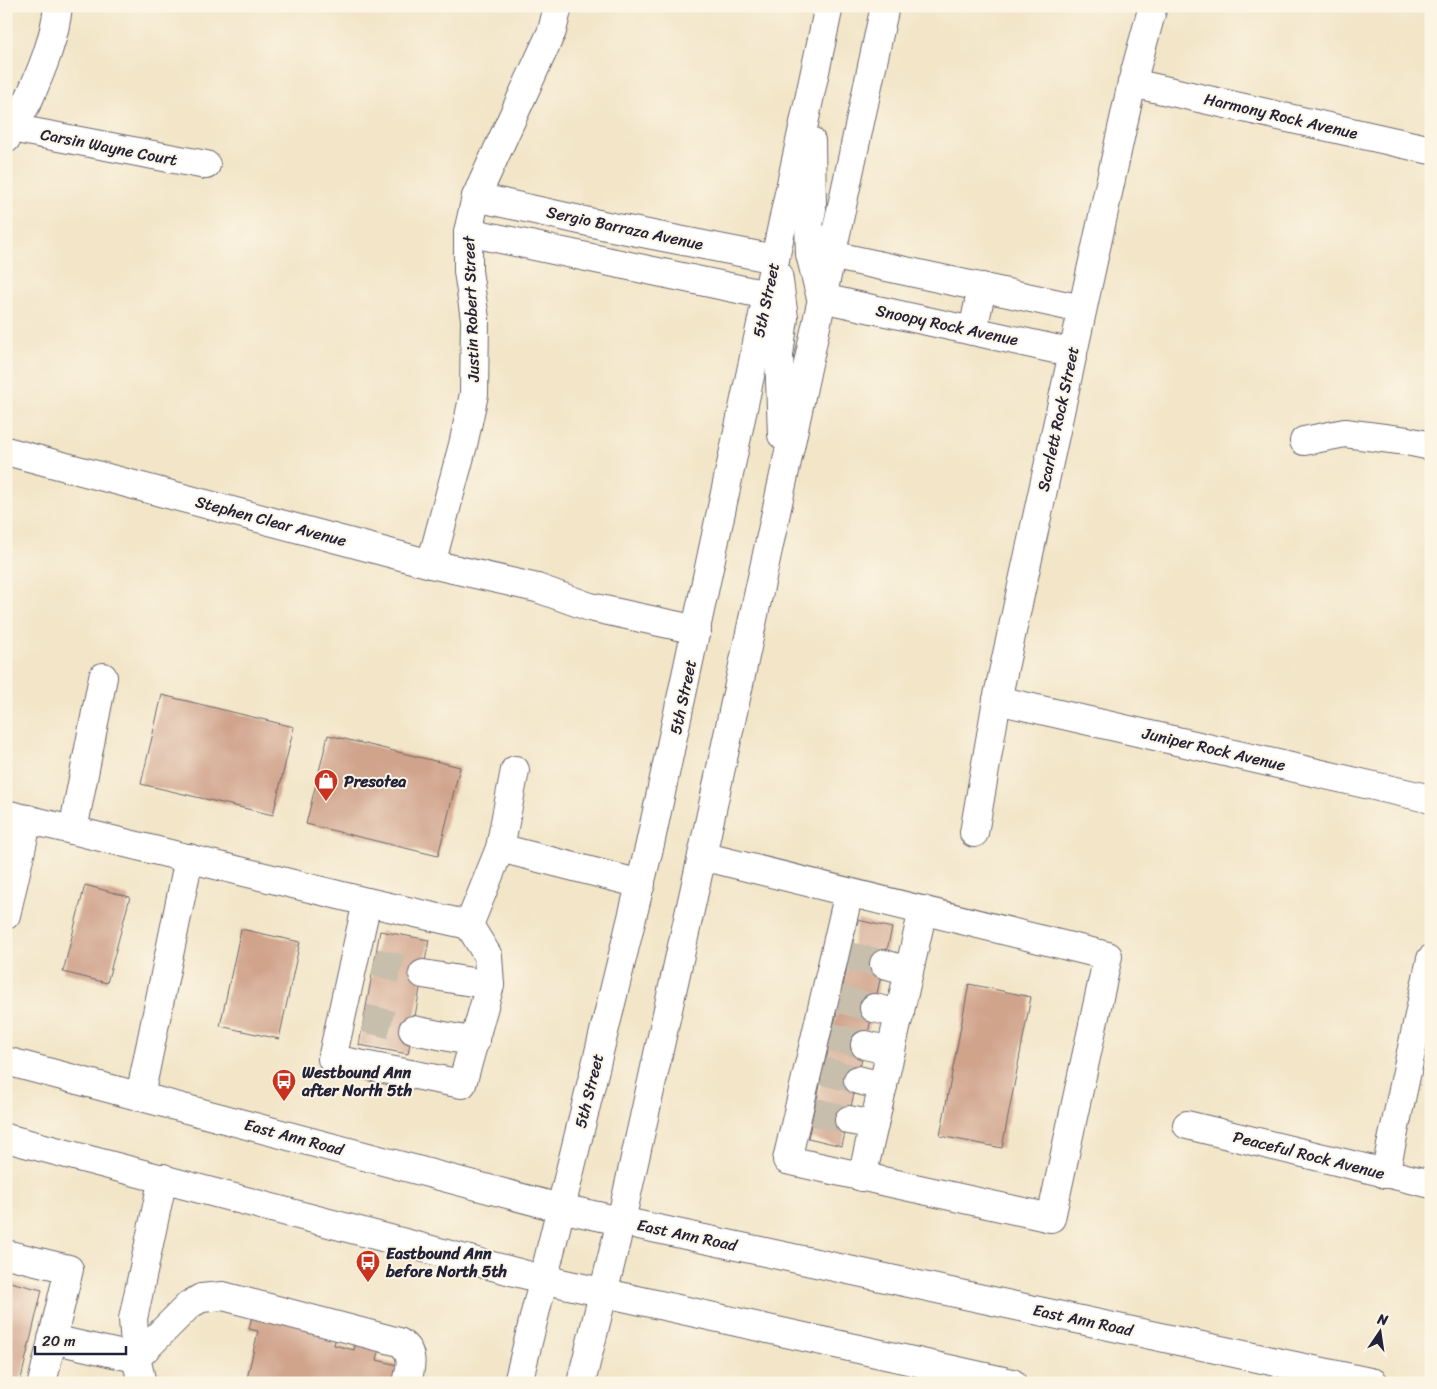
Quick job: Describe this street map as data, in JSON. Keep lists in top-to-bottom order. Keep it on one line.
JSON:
{"streets":{"main road":["Harmony Rock Avenue","Carsin Wayne Court","Sergio Barraza Avenue","5th Street","Justin Robert Street","Snoopy Rock Avenue","Scarlett Rock Street","Stephen Clear Avenue","Juniper Rock Avenue","East Ann Road","Peaceful Rock Avenue"]},"crossings":[["Harmony Rock Avenue","Scarlett Rock Street"],["Sergio Barraza Avenue","5th Street"],["Sergio Barraza Avenue","Justin Robert Street"],["5th Street","Stephen Clear Avenue"],["5th Street","East Ann Road"],["Justin Robert Street","Stephen Clear Avenue"],["Snoopy Rock Avenue","Scarlett Rock Street"],["Scarlett Rock Street","Juniper Rock Avenue"]],"places":{"shop":["Presotea"],"bus stop":["Westbound Ann after North 5th","Eastbound Ann before North 5th"]},"scale_bar":"20 m","north":"top"}
